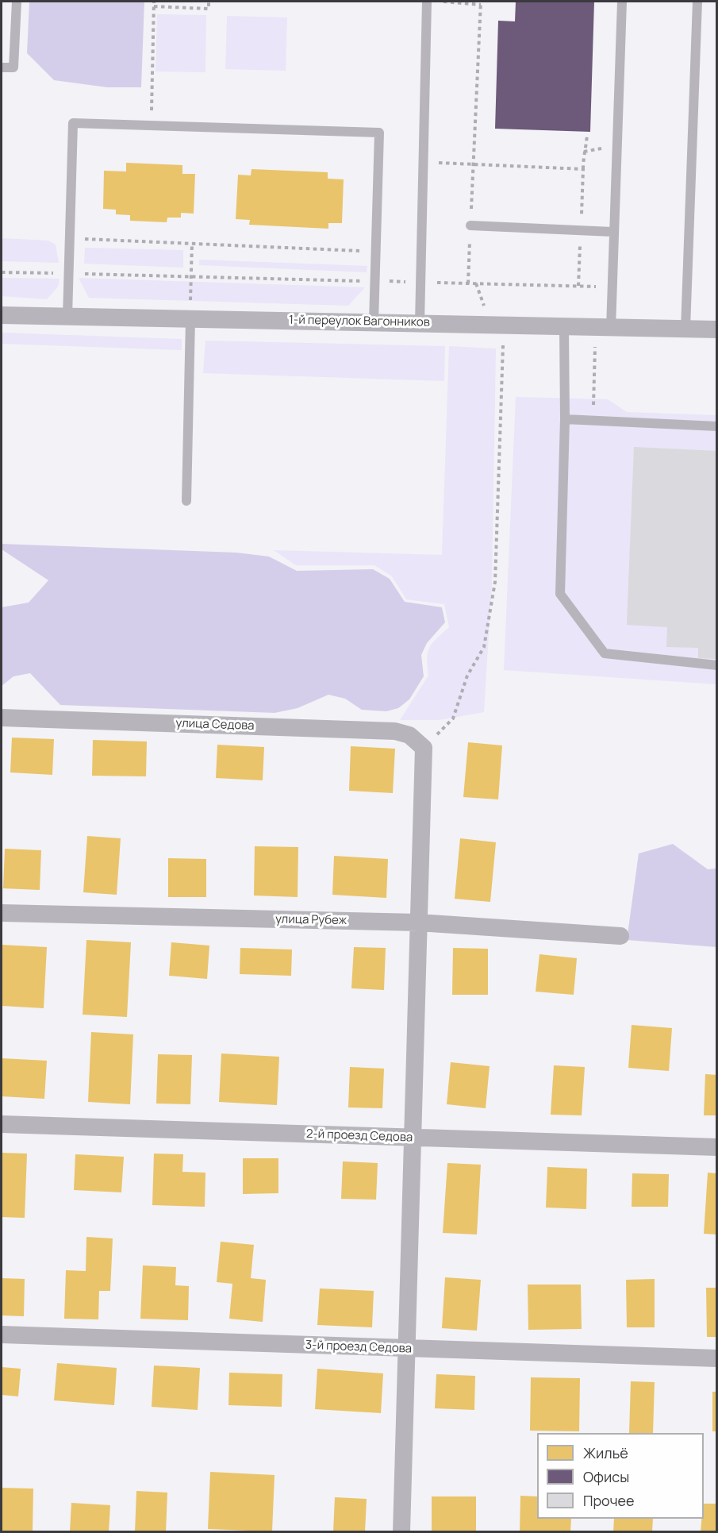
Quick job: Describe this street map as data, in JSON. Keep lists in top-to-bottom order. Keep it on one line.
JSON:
{"streets":{"street":["1-й переулок Вагонников","улица Седова","улица Рубеж","2-й проезд Седова","3-й проезд Седова"]},"legend":["Жильё","Офисы","Прочее"]}
